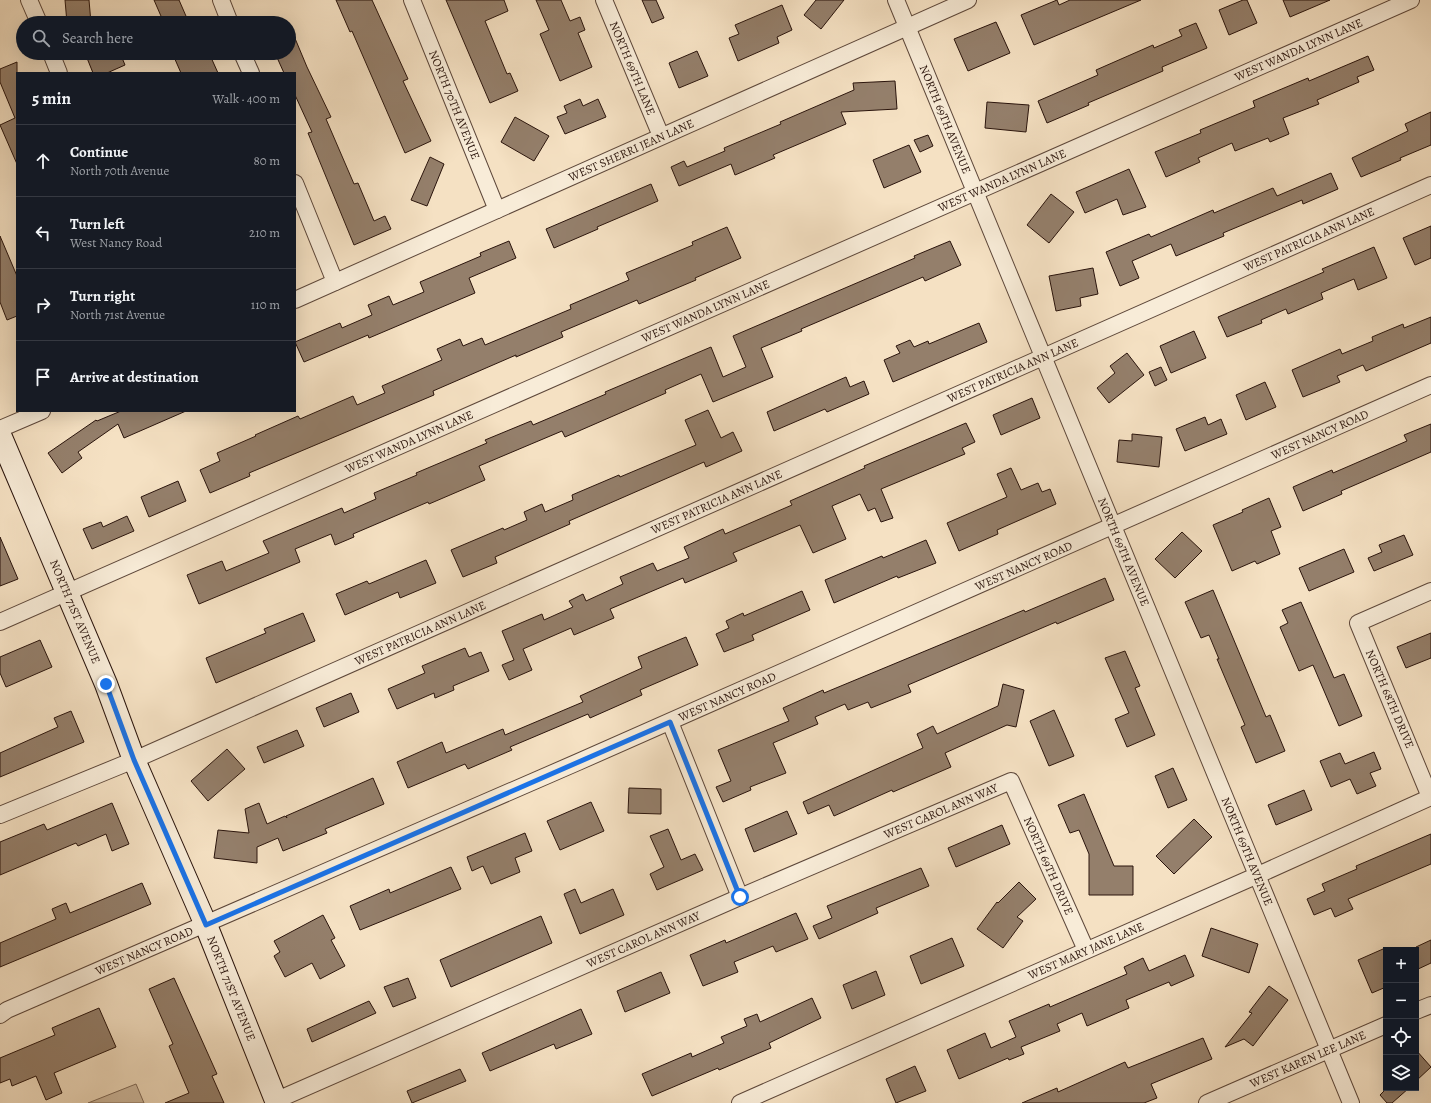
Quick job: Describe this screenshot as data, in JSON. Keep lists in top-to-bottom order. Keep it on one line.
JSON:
{"streets":{"street":["WEST WANDA LYNN LANE","NORTH 69TH LANE","NORTH 70TH AVENUE","NORTH 69TH AVENUE","WEST SHERRI JEAN LANE","WEST PATRICIA ANN LANE","WEST NANCY ROAD","NORTH 71ST AVENUE","NORTH 68TH DRIVE","WEST CAROL ANN WAY","NORTH 69TH DRIVE","WEST MARY JANE LANE","WEST KAREN LEE LANE"]},"crossings":[["WEST WANDA LYNN LANE","NORTH 69TH AVENUE"],["WEST WANDA LYNN LANE","NORTH 71ST AVENUE"],["NORTH 69TH LANE","WEST SHERRI JEAN LANE"],["NORTH 70TH AVENUE","WEST SHERRI JEAN LANE"],["NORTH 69TH AVENUE","WEST SHERRI JEAN LANE"],["NORTH 69TH AVENUE","WEST PATRICIA ANN LANE"],["NORTH 69TH AVENUE","WEST NANCY ROAD"],["NORTH 69TH AVENUE","WEST MARY JANE LANE"],["NORTH 69TH AVENUE","WEST KAREN LEE LANE"],["WEST PATRICIA ANN LANE","NORTH 71ST AVENUE"],["WEST NANCY ROAD","NORTH 71ST AVENUE"],["NORTH 71ST AVENUE","WEST CAROL ANN WAY"],["NORTH 68TH DRIVE","WEST MARY JANE LANE"],["WEST CAROL ANN WAY","NORTH 69TH DRIVE"],["NORTH 69TH DRIVE","WEST MARY JANE LANE"]],"page":{"search":"Search here","heading":["5 min","Walk · 400 m"],"list":[["Continue","North 70th Avenue","80 m"],["Turn left","West Nancy Road","210 m"],["Turn right","North 71st Avenue","110 m"],"Arrive at destination"],"map_buttons":["+","−"]}}
